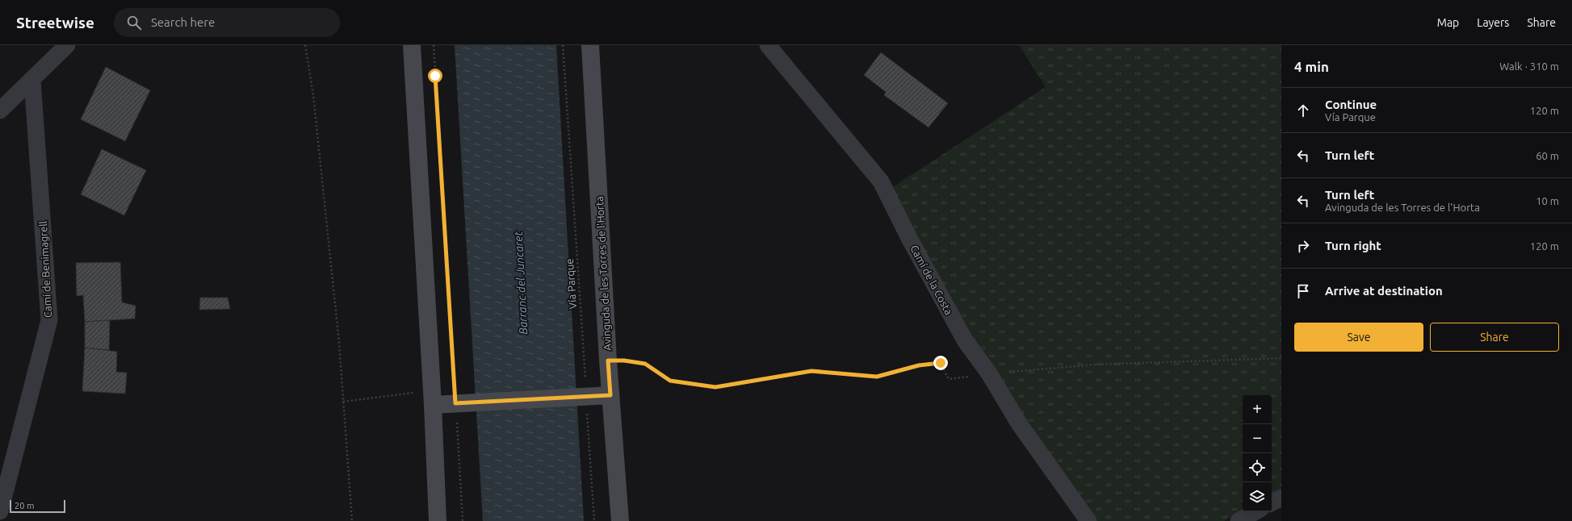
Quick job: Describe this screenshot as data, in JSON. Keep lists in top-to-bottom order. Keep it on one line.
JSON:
{"streets":{"main road":["Avinguda de les Torres de l'Horta"],"street":["Camí de Benimagrell","Camí de la Costa"],"path":["Vía Parque"]},"water":["Barranc del Juncaret"],"scale_bar":"20 m","page":{"header":"Streetwise","search":"Search here","nav":["Map","Layers","Share"],"heading":["4 min","Walk · 310 m"],"list":[["Continue","Vía Parque","120 m"],["Turn left","60 m"],["Turn left","Avinguda de les Torres de l'Horta","10 m"],["Turn right","120 m"],"Arrive at destination"],"buttons":["Save","Share"],"map_buttons":["+","−"],"scale":"20 m"}}
